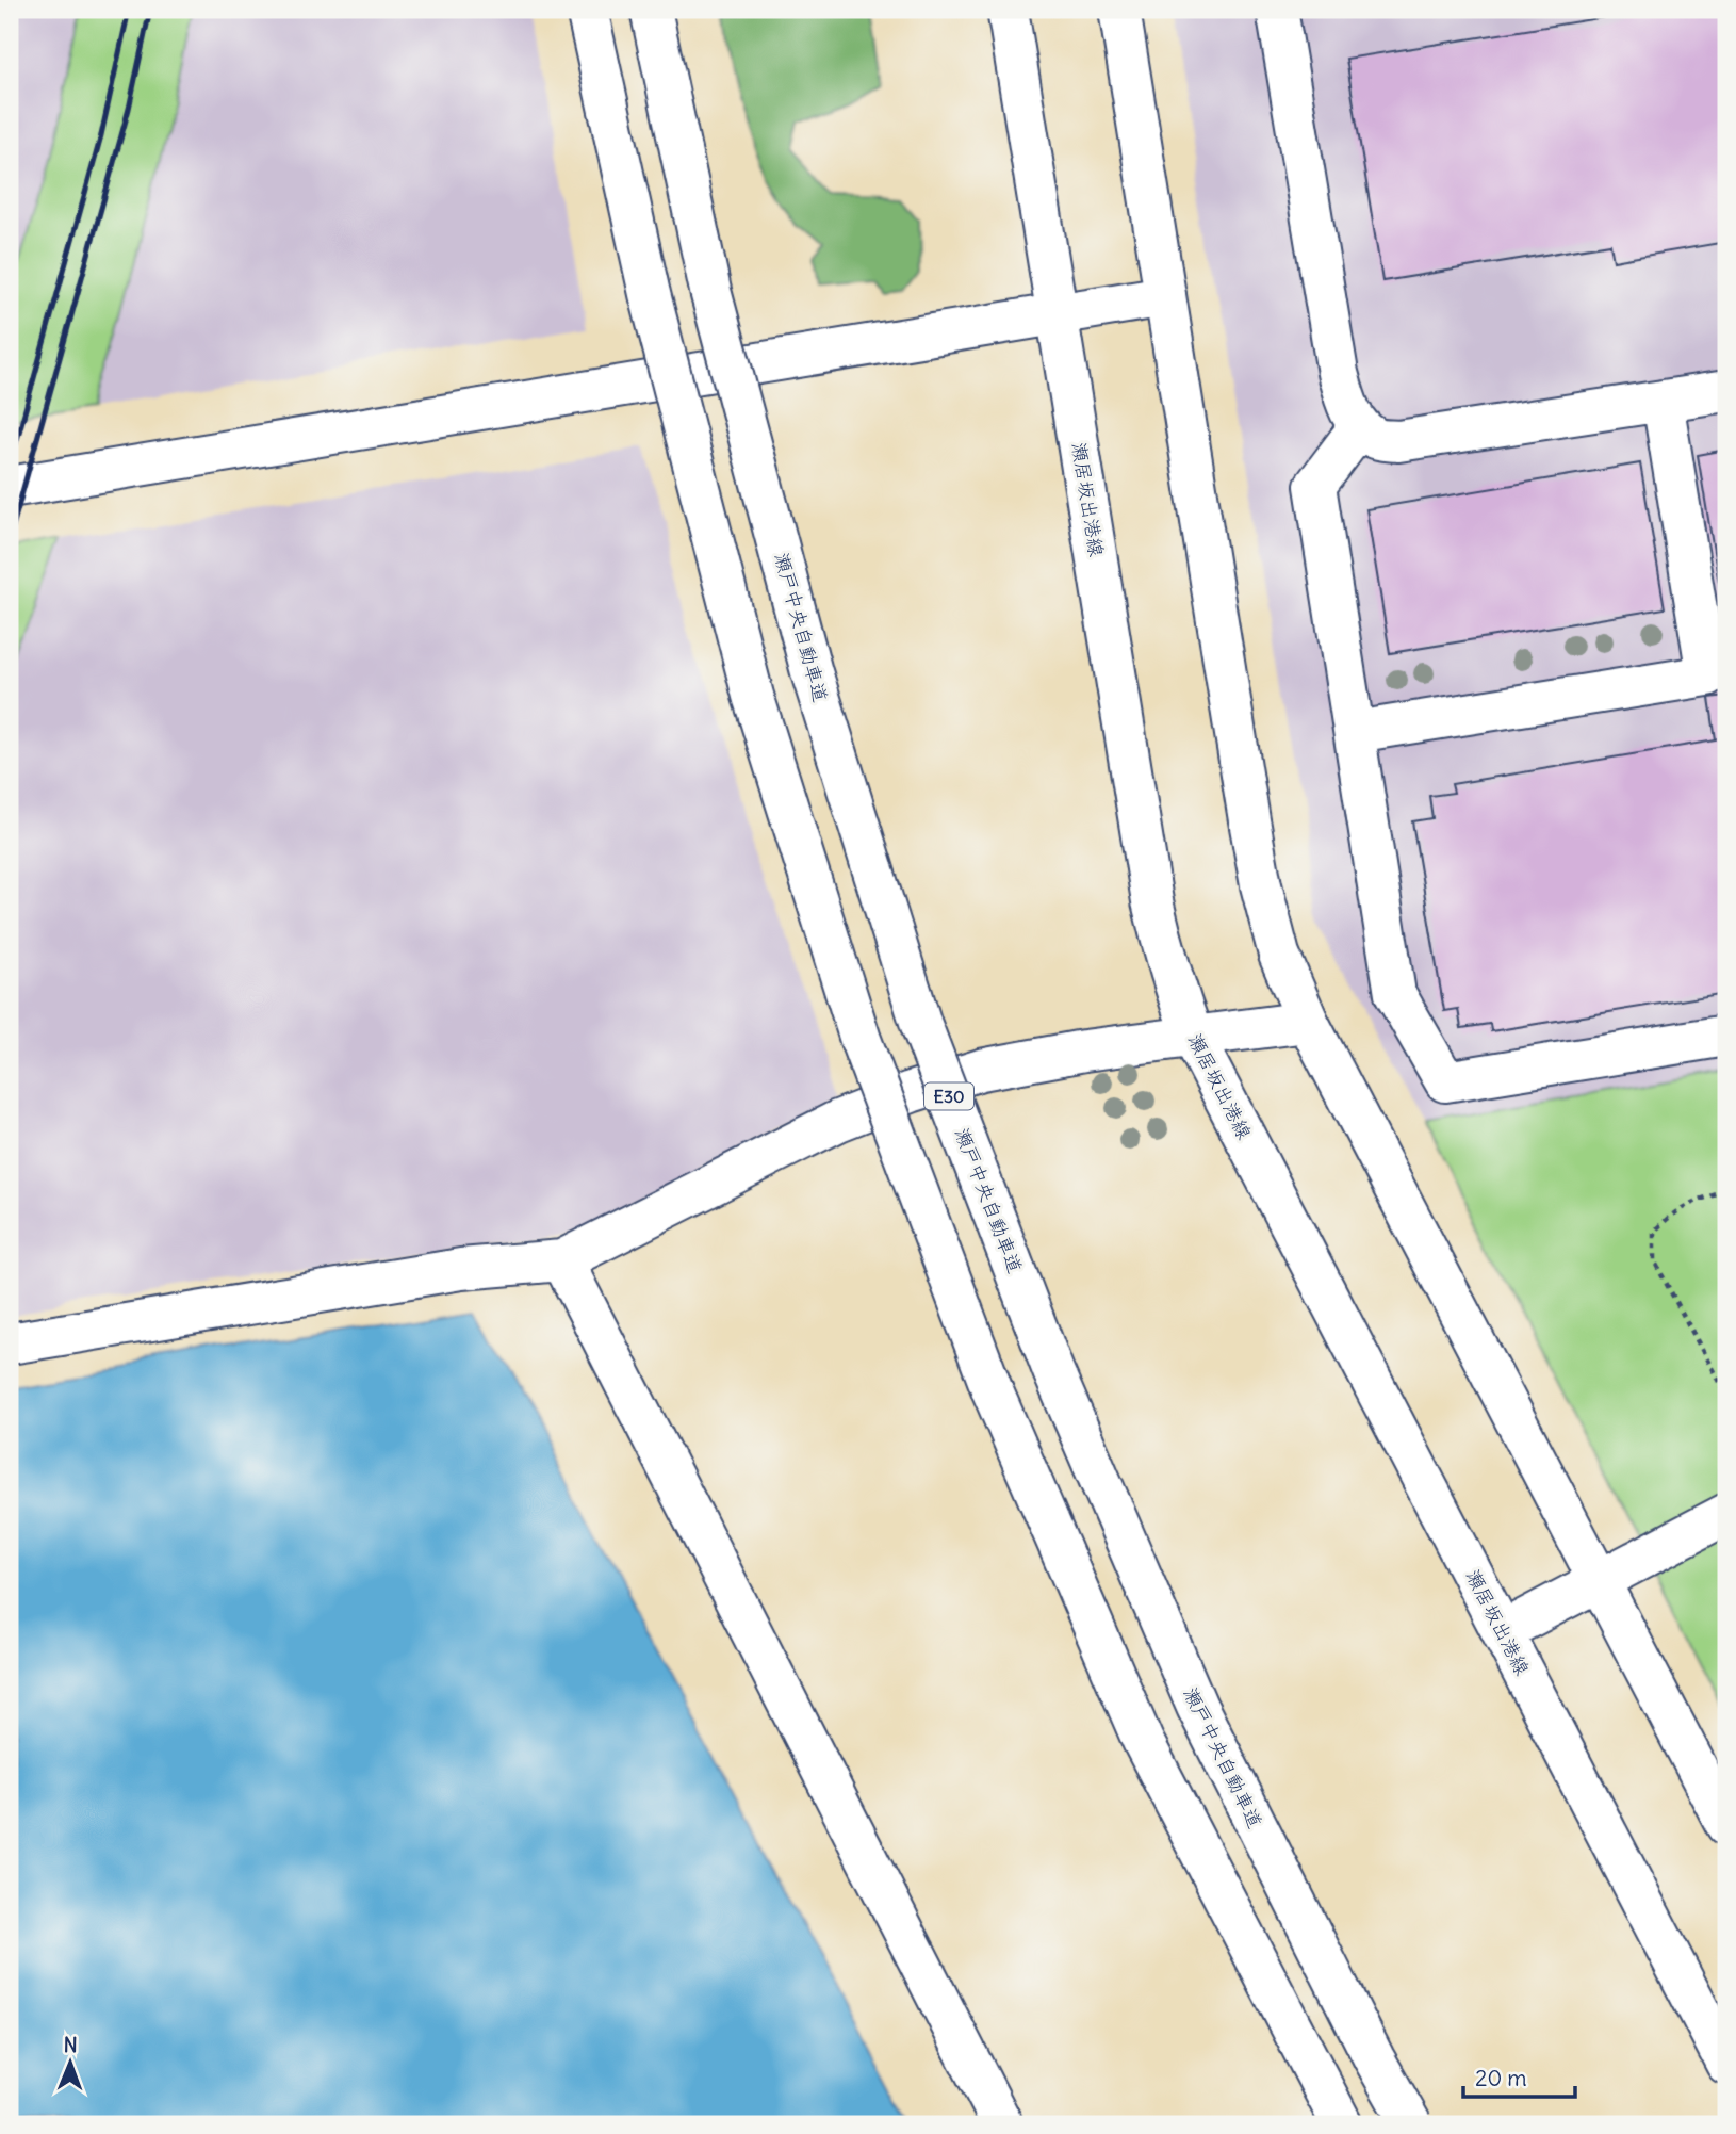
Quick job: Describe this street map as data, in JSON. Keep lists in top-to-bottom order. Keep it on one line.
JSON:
{"streets":{"main road":["瀬居坂出港線","瀬戸中央自動車道","E30"]},"scale_bar":"20 m","north":"top"}
